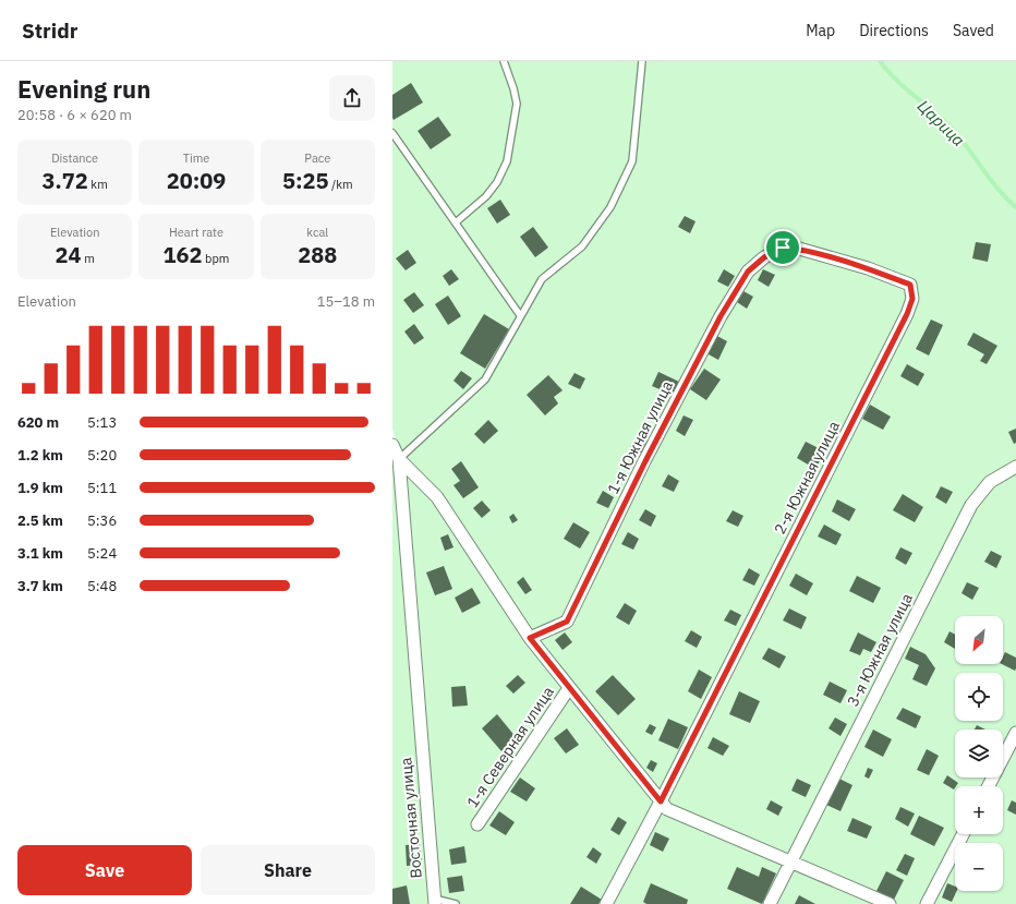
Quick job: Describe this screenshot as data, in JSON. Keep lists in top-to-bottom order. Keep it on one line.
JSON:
{"streets":{"street":["1-я Южная улица","2-я Южная улица","3-я Южная улица","1-я Северная улица","Восточная улица"]},"crossings":[["1-я Южная улица","2-я Южная улица"]],"water":["Царица"],"north":"bottom left","page":{"header":"Stridr","nav":["Map","Directions","Saved"],"heading":["Evening run","20:58 · 6 × 620 m"],"stats":[["Distance","3.72 km"],["Time","20:09"],["Pace","5:25 /km"],["Elevation","24 m"],["Heart rate","162 bpm"],["kcal","288"]],"chart":["Elevation","15–18 m"],"list":[{"name":"620 m","note":"5:13"},{"name":"1.2 km","note":"5:20"},{"name":"1.9 km","note":"5:11"},{"name":"2.5 km","note":"5:36"},{"name":"3.1 km","note":"5:24"},{"name":"3.7 km","note":"5:48"}],"map_buttons":["+","−"],"buttons":["Save","Share"]}}
